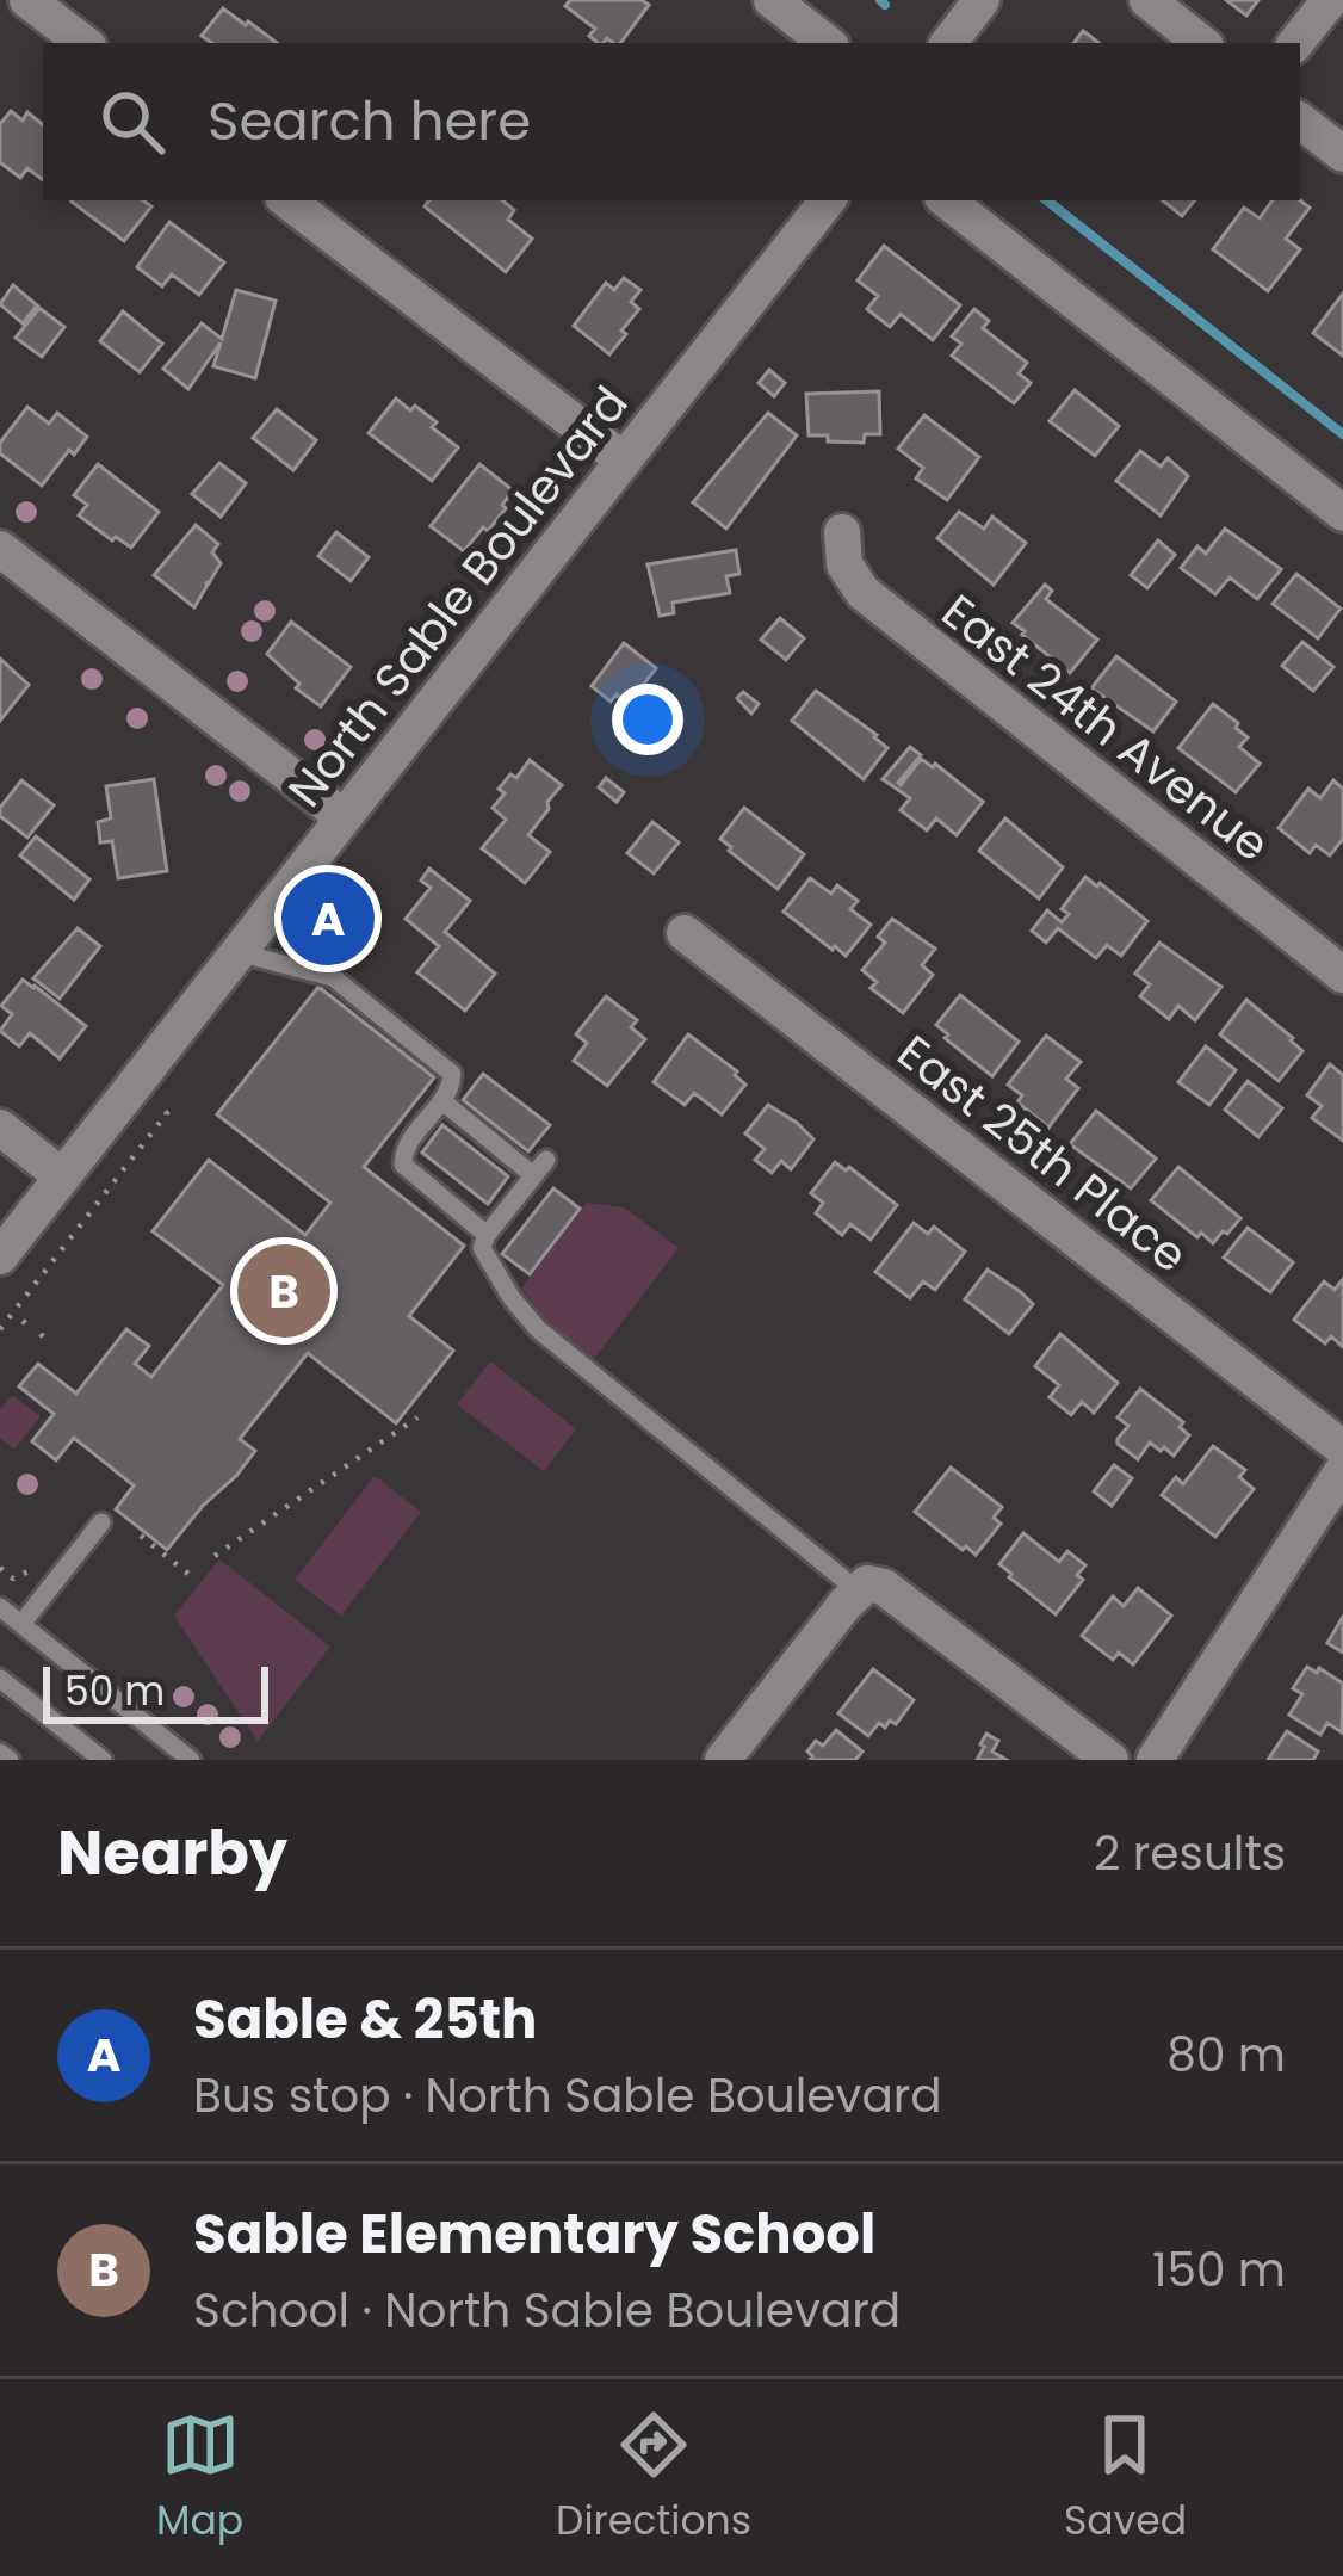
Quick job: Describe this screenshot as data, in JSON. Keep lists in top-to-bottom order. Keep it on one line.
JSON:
{"streets":{"street":["North Sable Boulevard","East 24th Avenue","East 25th Place"]},"scale_bar":"50 m","page":{"search":"Search here","pins":["A","B"],"scale":"50 m","heading":["Nearby","2 results"],"list":[{"mark":"A","name":"Sable & 25th","note":"Bus stop · North Sable Boulevard","value":"80 m"},{"mark":"B","name":"Sable Elementary School","note":"School · North Sable Boulevard","value":"150 m"}],"nav":["Map","Directions","Saved"]}}
